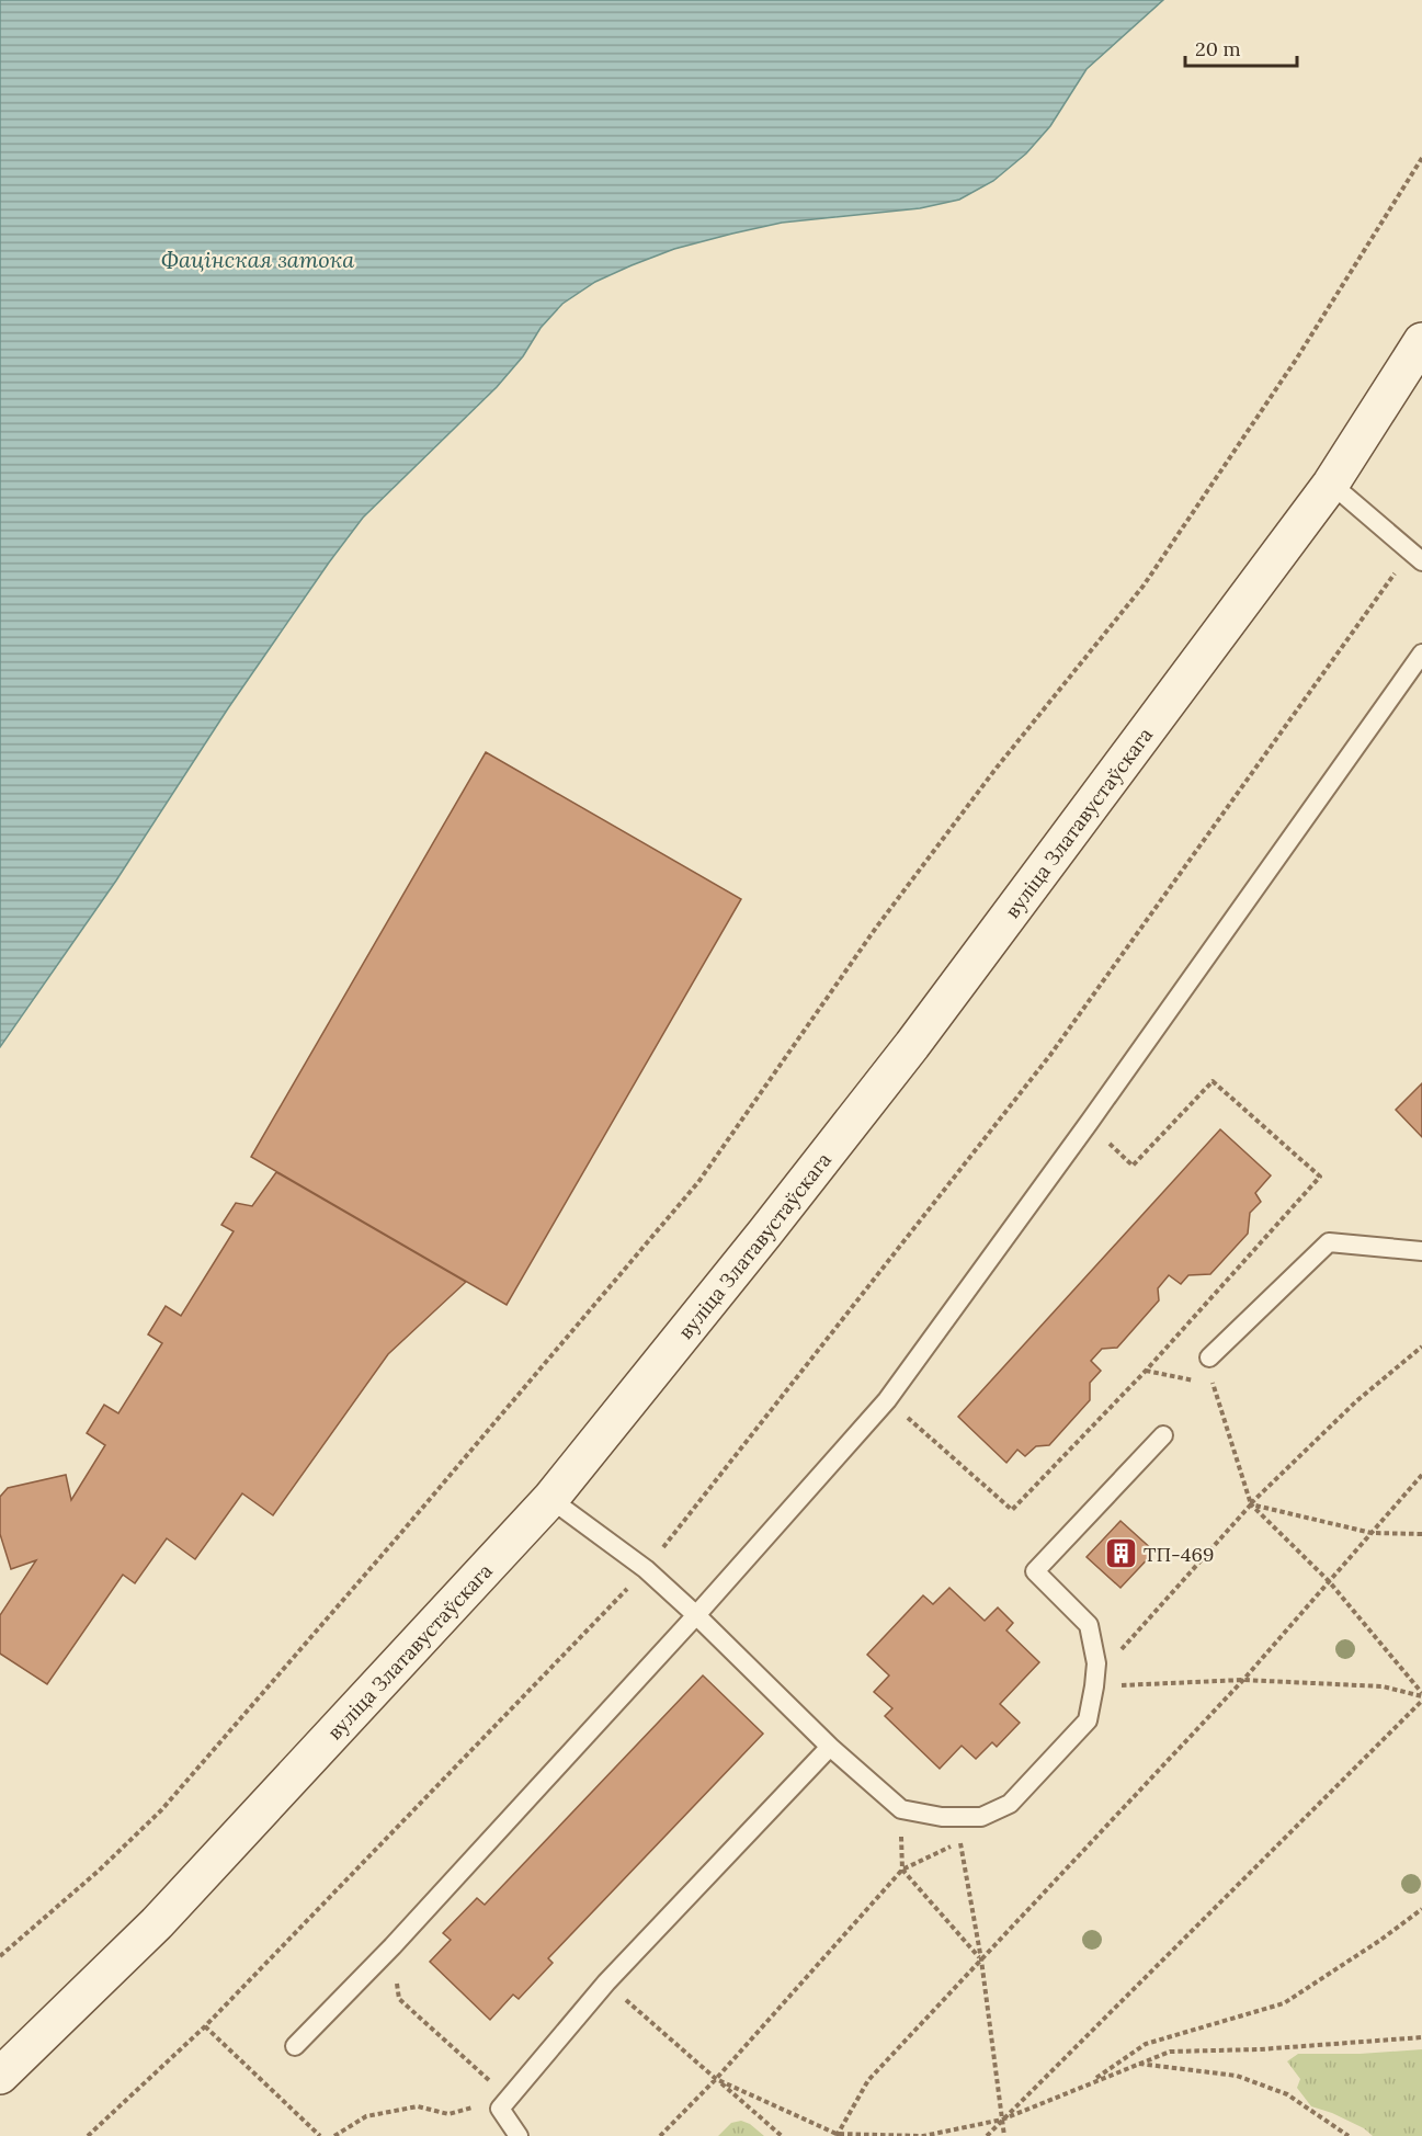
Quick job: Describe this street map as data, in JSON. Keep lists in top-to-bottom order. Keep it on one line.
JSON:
{"streets":{"street":["вуліца Златавустаўскага"]},"water":["Фацінская затока"],"places":{"building":["ТП-469"]},"scale_bar":"20 m"}
